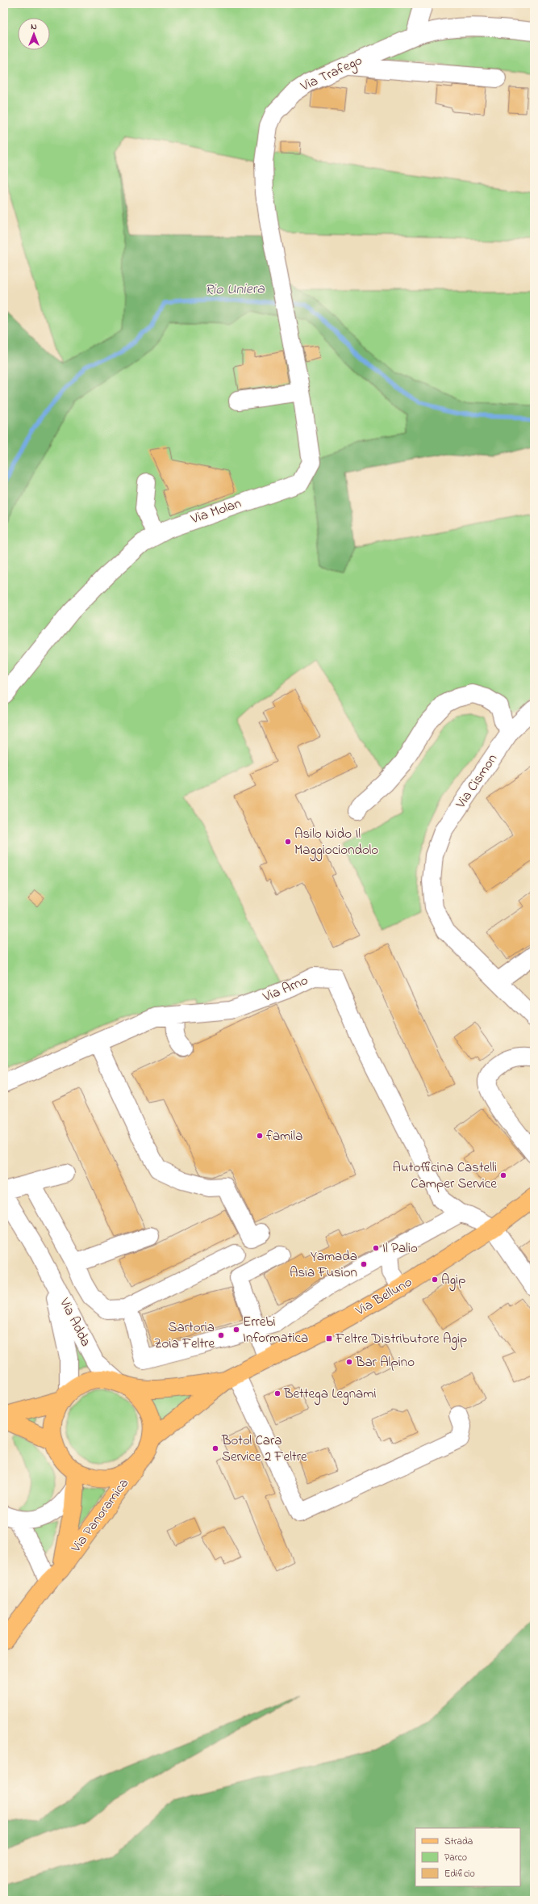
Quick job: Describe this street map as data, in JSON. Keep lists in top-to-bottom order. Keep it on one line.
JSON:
{"streets":{"main road":["Via Belluno","Via Panoramica"],"street":["Via Trafego","Via Molan","Via Cismon","Via Arno","Via Adda"]},"crossings":[["Via Trafego","Via Molan"],["Via Arno","Via Belluno"],["Via Belluno","Via Adda"],["Via Belluno","Via Panoramica"],["Via Adda","Via Panoramica"]],"water":["Rio Uniera"],"places":{"other":["Asilo Nido Il Maggiociondolo","famila","Autofficina Castelli Camper Service","Il Palio","Yamada Asia Fusion","Agip","Errebi Informatica","Sartoria Zoia Feltre","Bar Alpino","Bettega Legnami","Botol Cara Service 2 Feltre"],"transit":["Feltre Distributore Agip"]},"legend":["Strada","Parco","Edificio"],"north":"top"}
